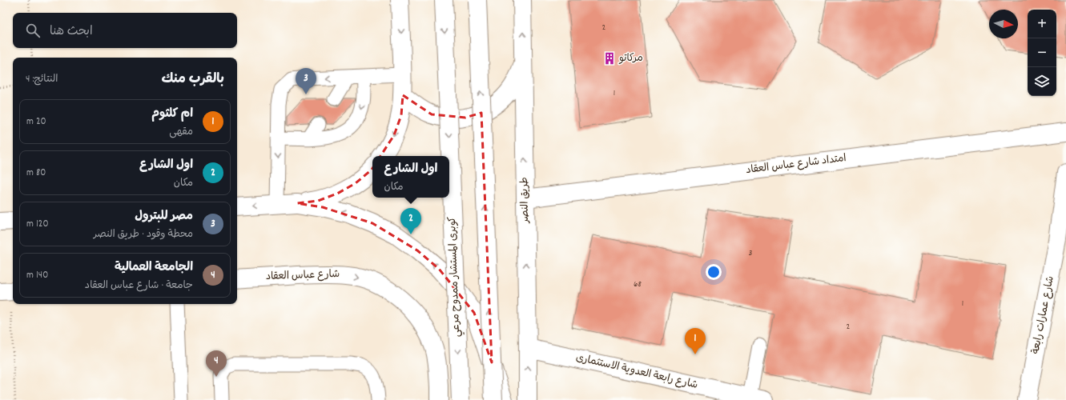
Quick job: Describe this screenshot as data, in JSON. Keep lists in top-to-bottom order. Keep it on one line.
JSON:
{"streets":{"main road":["امتداد شارع عباس العقاد","طريق النصر","شارع عباس العقاد","كوبرى المستشار ممدوح مرعي","شارع عمارات رابعة","شارع رابعة العدوية الاستثمارى"]},"crossings":[["امتداد شارع عباس العقاد","طريق النصر"],["طريق النصر","شارع رابعة العدوية الاستثمارى"]],"one_way":["شارع عباس العقاد"],"places":{"building":["مركاتو"]},"house_numbers":["2","1","3","68","1","2"],"north":"right","page":{"map_buttons":["+","−"],"search":"ابحث هنا","heading":["بالقرب منك","النتائج: 4"],"pins":["3","2","1","4"],"list":[{"mark":"1","name":"ام كلثوم","note":"مقهى","value":"20 m"},{"mark":"2","name":"اول الشارع","note":"مكان","value":"80 m"},{"mark":"3","name":"مصر للبترول","note":"محطة وقود · طريق النصر","value":"120 m"},{"mark":"4","name":"الجامعة العمالية","note":"جامعة · شارع عباس العقاد","value":"140 m"}],"popup":["اول الشارع","مكان"]}}
